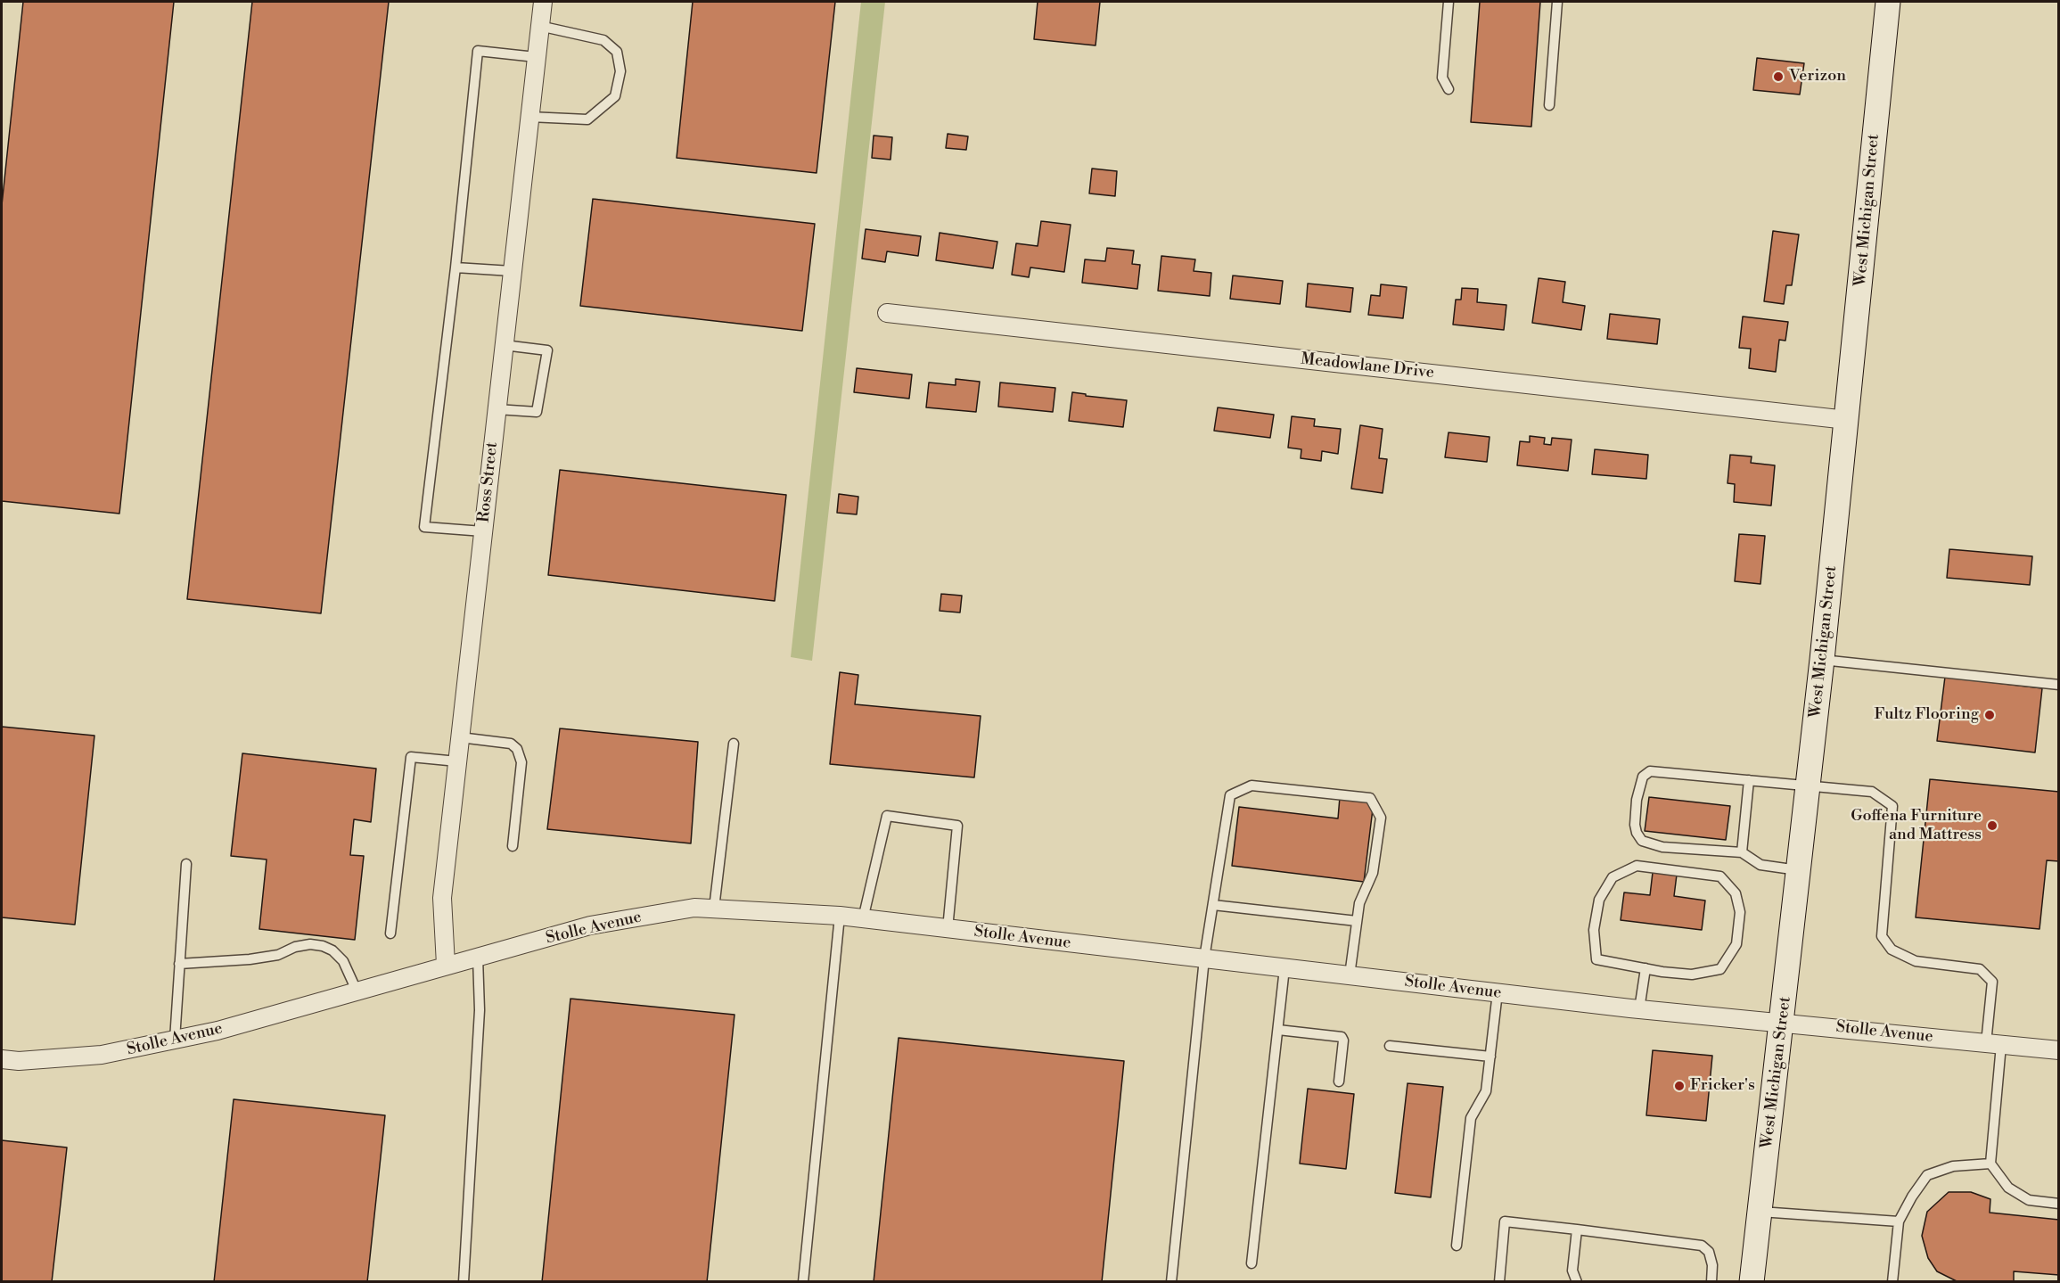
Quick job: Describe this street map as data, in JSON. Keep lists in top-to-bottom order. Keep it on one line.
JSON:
{"streets":{"main road":["West Michigan Street"],"street":["Meadowlane Drive","Ross Street","Stolle Avenue"]},"crossings":[["West Michigan Street","Meadowlane Drive"],["West Michigan Street","Stolle Avenue"],["Ross Street","Stolle Avenue"]],"places":["Verizon","Fultz Flooring","Goffena Furniture and Mattress","Fricker's"]}
